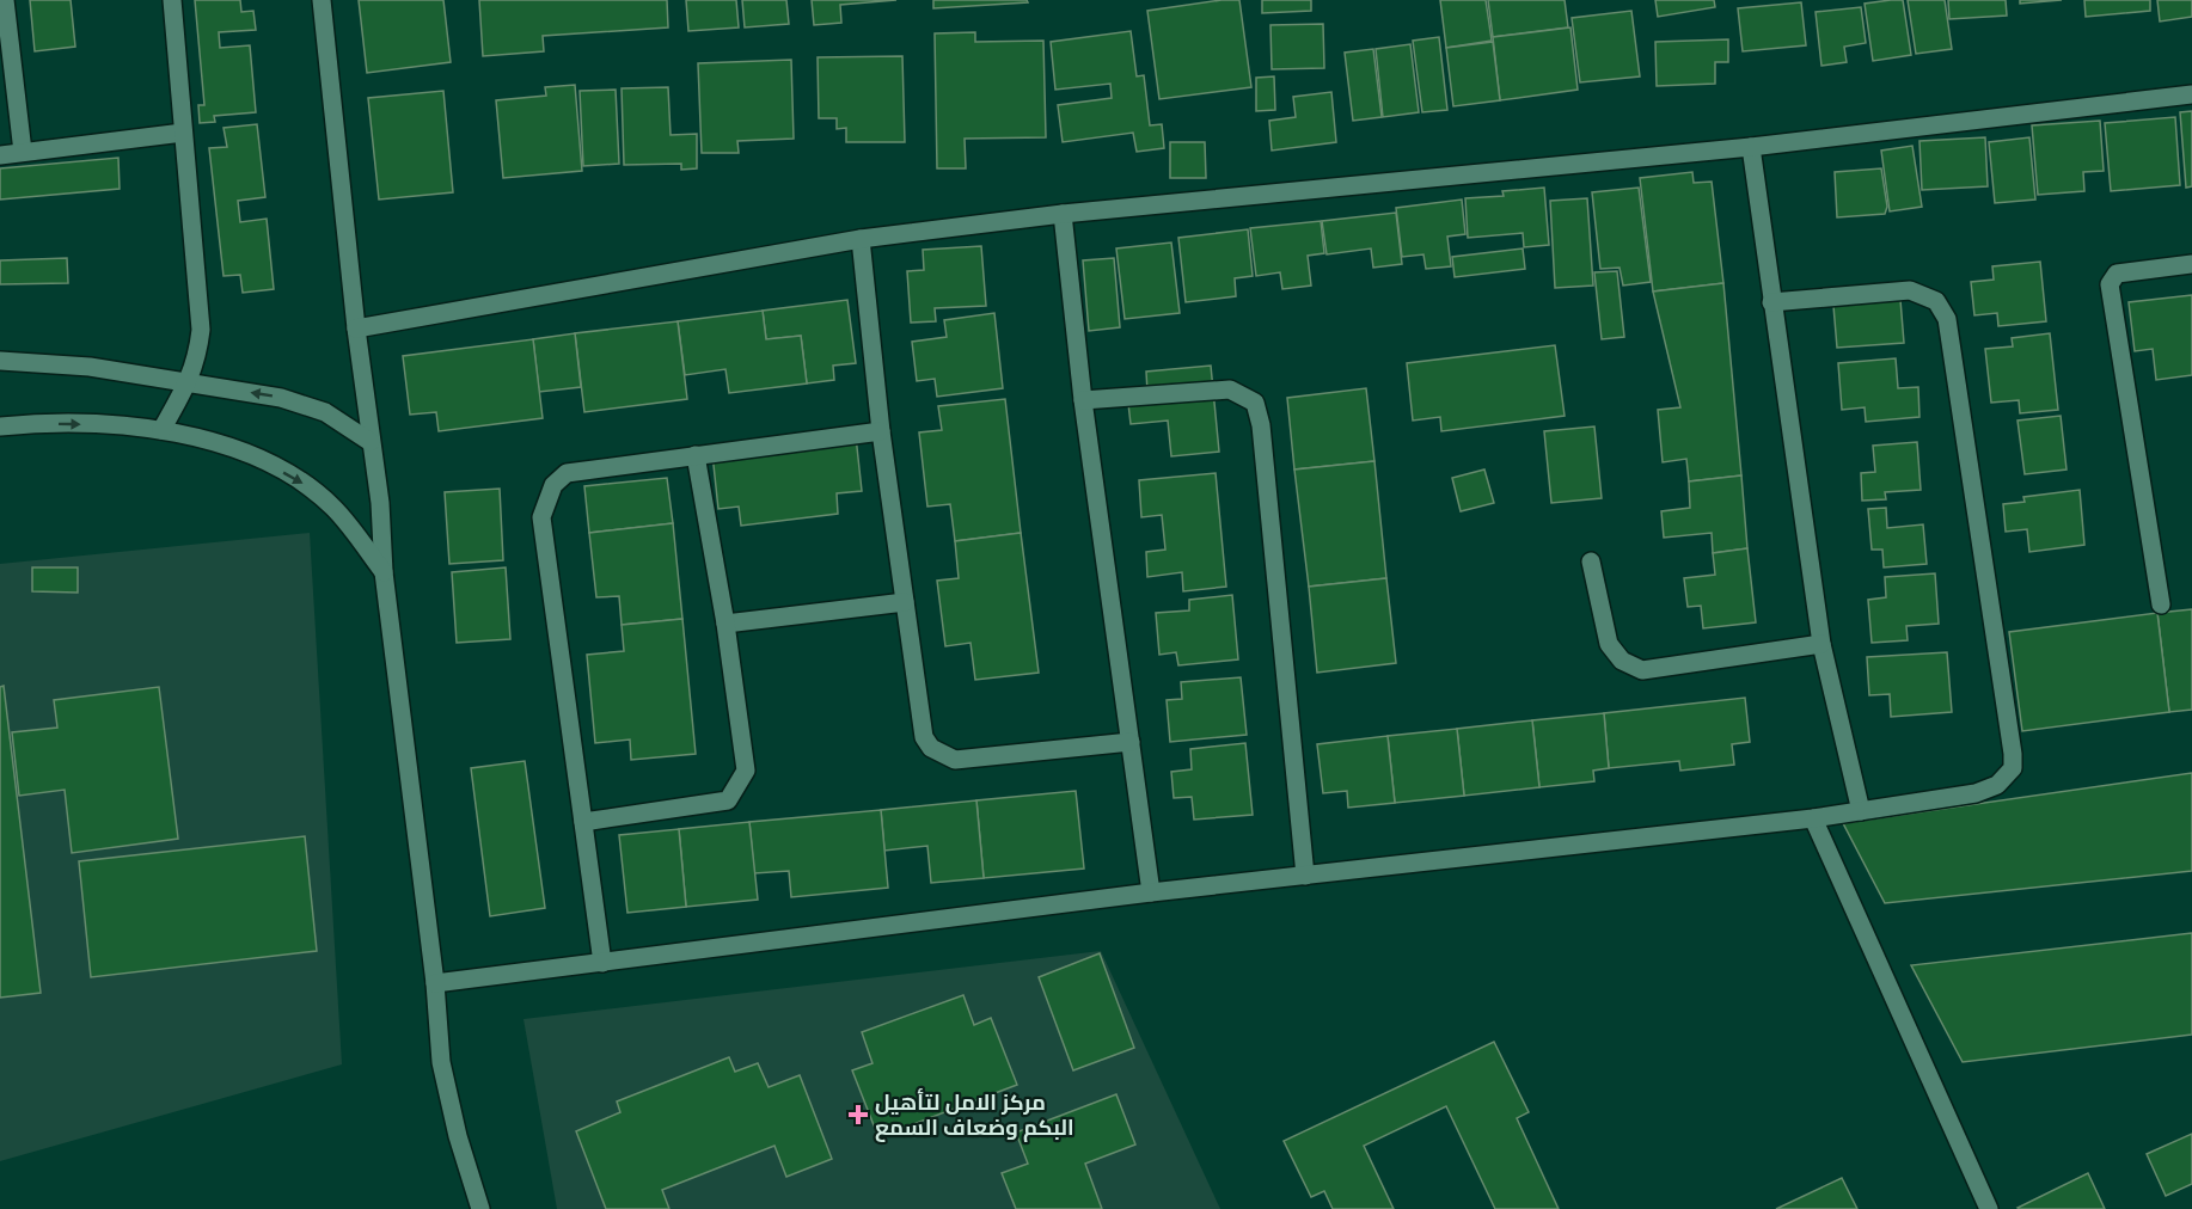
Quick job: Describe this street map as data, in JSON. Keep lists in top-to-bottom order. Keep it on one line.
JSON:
{"places":{"health":["مركز الامل لتأهيل البكم وضعاف السمع"]}}
